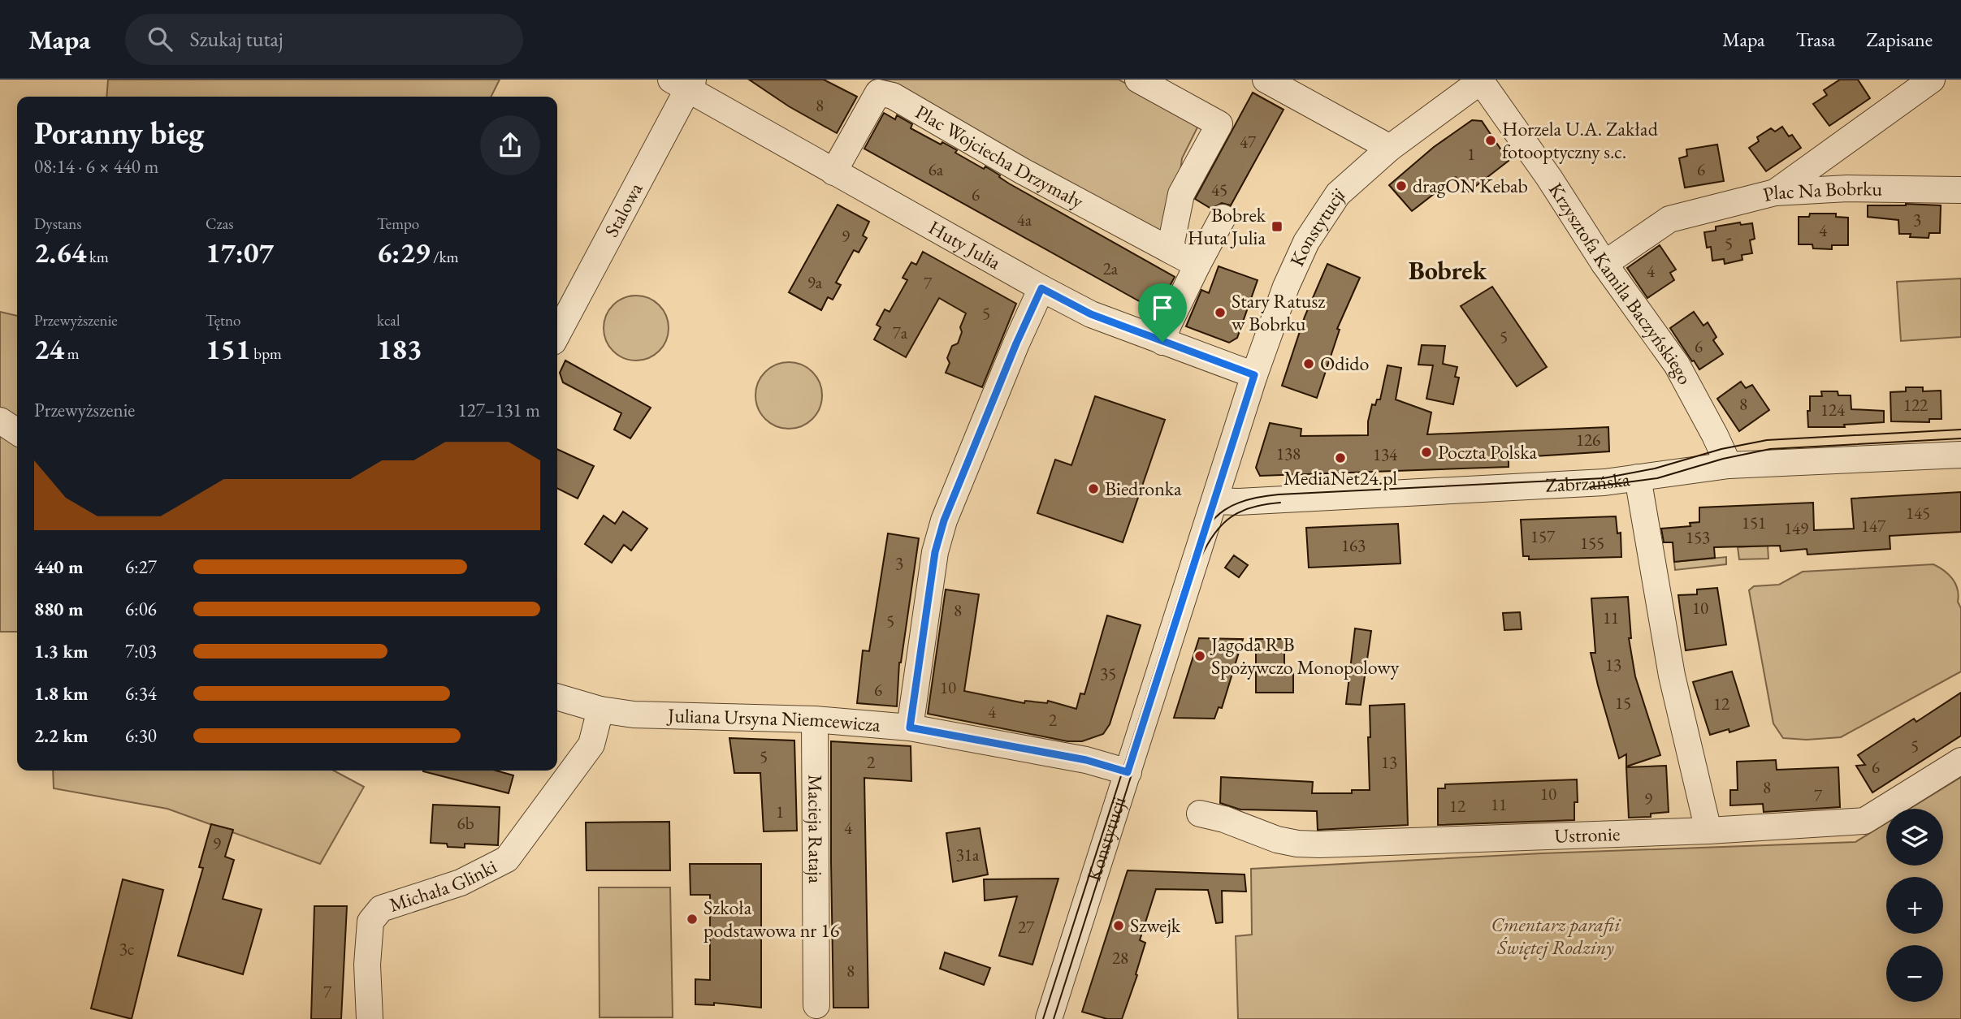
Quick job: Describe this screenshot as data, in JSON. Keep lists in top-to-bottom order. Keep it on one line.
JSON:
{"streets":{"street":["Plac Wojciecha Drzymały","Plac Na Bobrku","Stalowa","Konstytucji","Huty Julia","Krzysztofa Kamila Baczyńskiego","Zabrzańska","Juliana Ursyna Niemcewicza","Macieja Rataja","Ustronie","Michała Glinki"]},"crossings":[["Plac Wojciecha Drzymały","Huty Julia"],["Stalowa","Huty Julia"],["Konstytucji","Huty Julia"],["Konstytucji","Krzysztofa Kamila Baczyńskiego"],["Konstytucji","Zabrzańska"],["Konstytucji","Juliana Ursyna Niemcewicza"],["Krzysztofa Kamila Baczyńskiego","Zabrzańska"],["Juliana Ursyna Niemcewicza","Macieja Rataja"],["Juliana Ursyna Niemcewicza","Michała Glinki"]],"districts":["Bobrek"],"parks":["Cmentarz parafii Świętej Rodziny"],"places":{"other":["Horzela U.A. Zakład fotooptyczny s.c.","dragON Kebab","Stary Ratusz w Bobrku","Odido","Poczta Polska","MediaNet24.pl","Biedronka","Jagoda R B Spożywczo Monopolowy","Szkoła podstawowa nr 16","Szwejk"],"transit":["Bobrek Huta Julia"]},"house_numbers":["8","47","1","6a","6","45","6","4a","3","4","9","5","2a","4","9a","7","5","7a","5","6","8","122","124","126","138","134","145","151","147","149","157","153","155","163","3","10","8","11","5","13","35","10","6","15","12","4","2","5","5","2","13","6","8","10","7","9","11","12","1","6b","4","9","31a","27","3c","28","8","7"],"page":{"header":"Mapa","search":"Szukaj tutaj","nav":["Mapa","Trasa","Zapisane"],"heading":["Poranny bieg","08:14 · 6 × 440 m"],"stats":[["Dystans","2.64 km"],["Czas","17:07"],["Tempo","6:29 /km"],["Przewyższenie","24 m"],["Tętno","151 bpm"],["kcal","183"]],"chart":["Przewyższenie","127–131 m"],"list":[{"name":"440 m","note":"6:27"},{"name":"880 m","note":"6:06"},{"name":"1.3 km","note":"7:03"},{"name":"1.8 km","note":"6:34"},{"name":"2.2 km","note":"6:30"}],"map_buttons":["+","−"]}}
